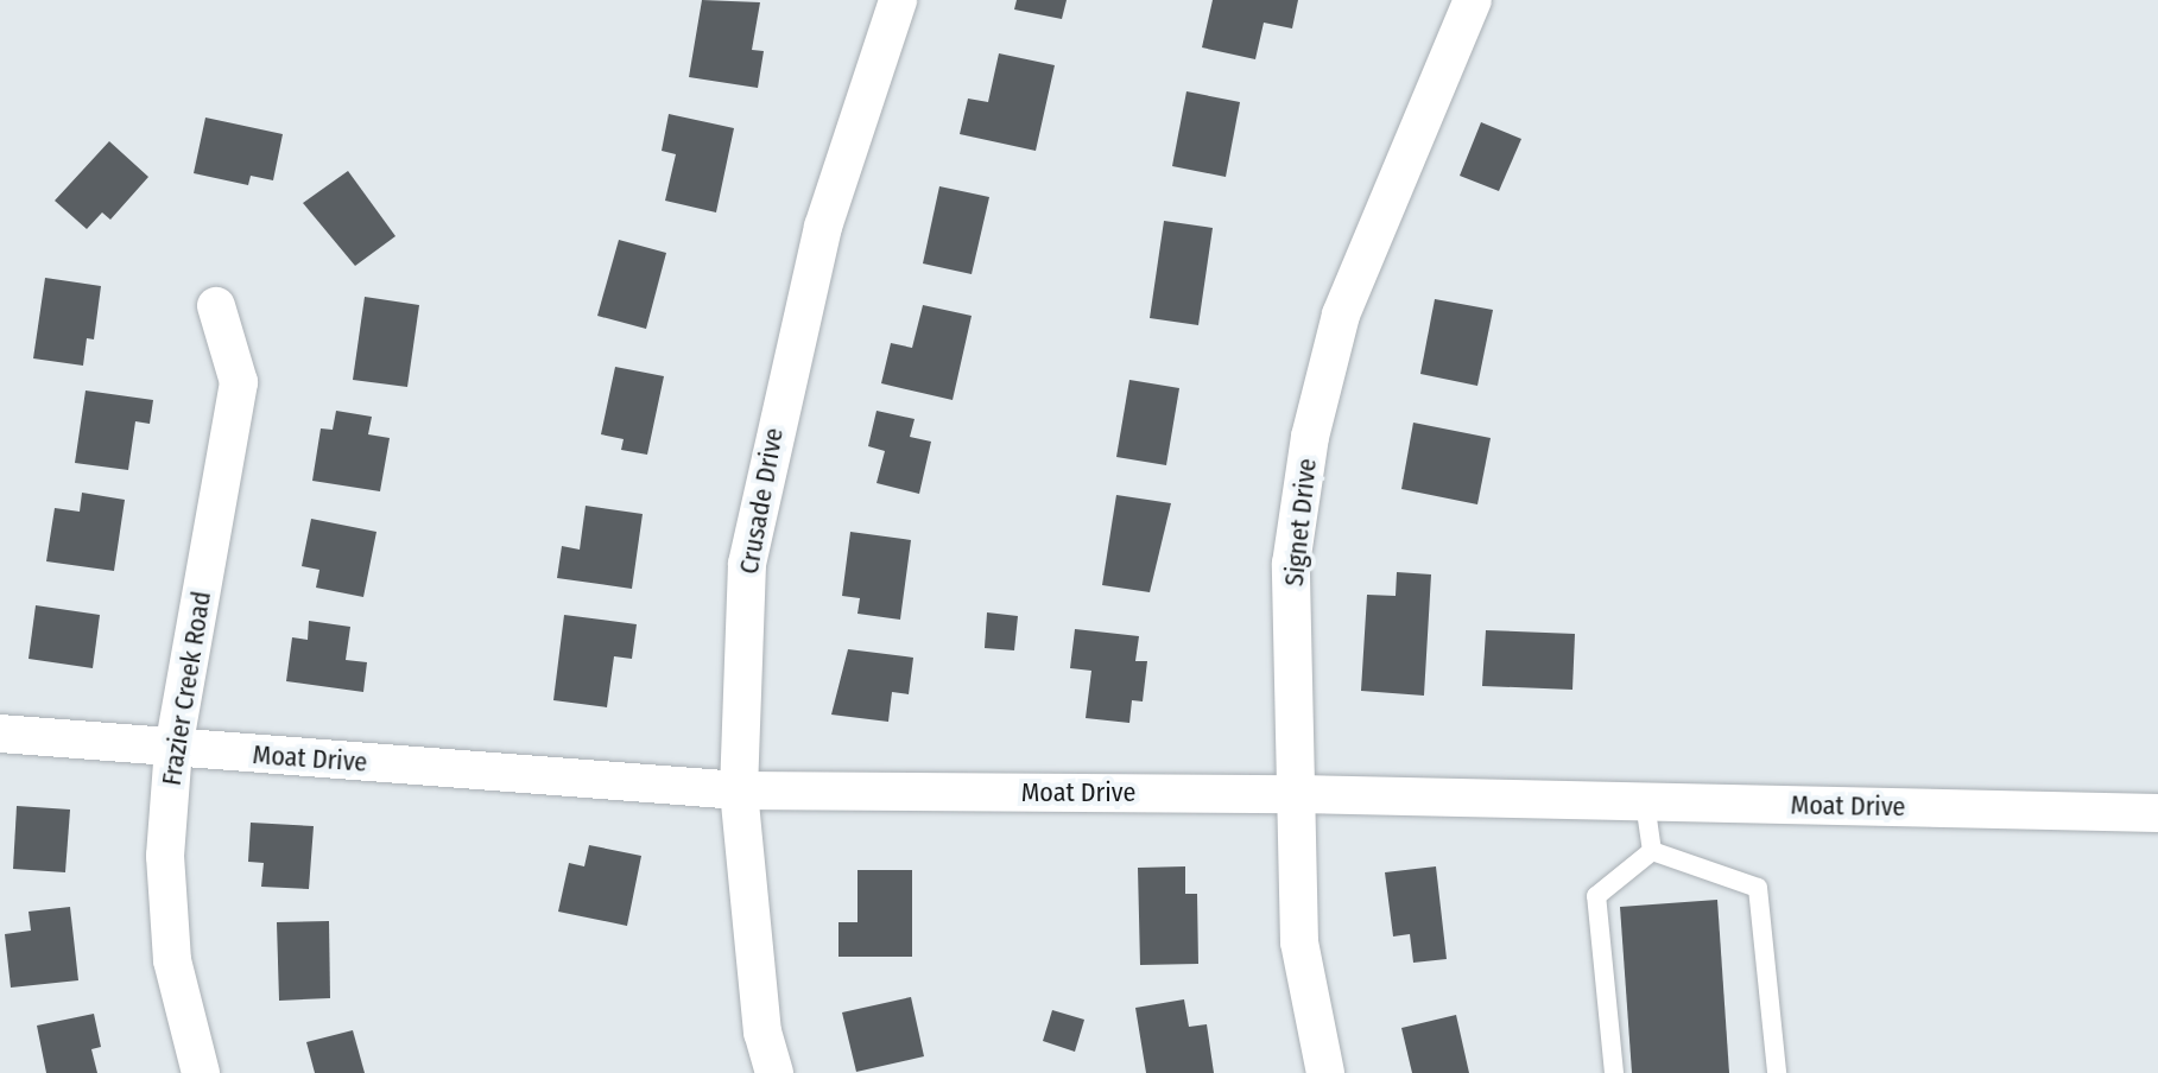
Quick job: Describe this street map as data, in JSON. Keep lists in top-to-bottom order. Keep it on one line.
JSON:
{"streets":{"street":["Crusade Drive","Signet Drive","Frazier Creek Road","Moat Drive"]},"crossings":[["Crusade Drive","Moat Drive"],["Signet Drive","Moat Drive"],["Frazier Creek Road","Moat Drive"]]}
